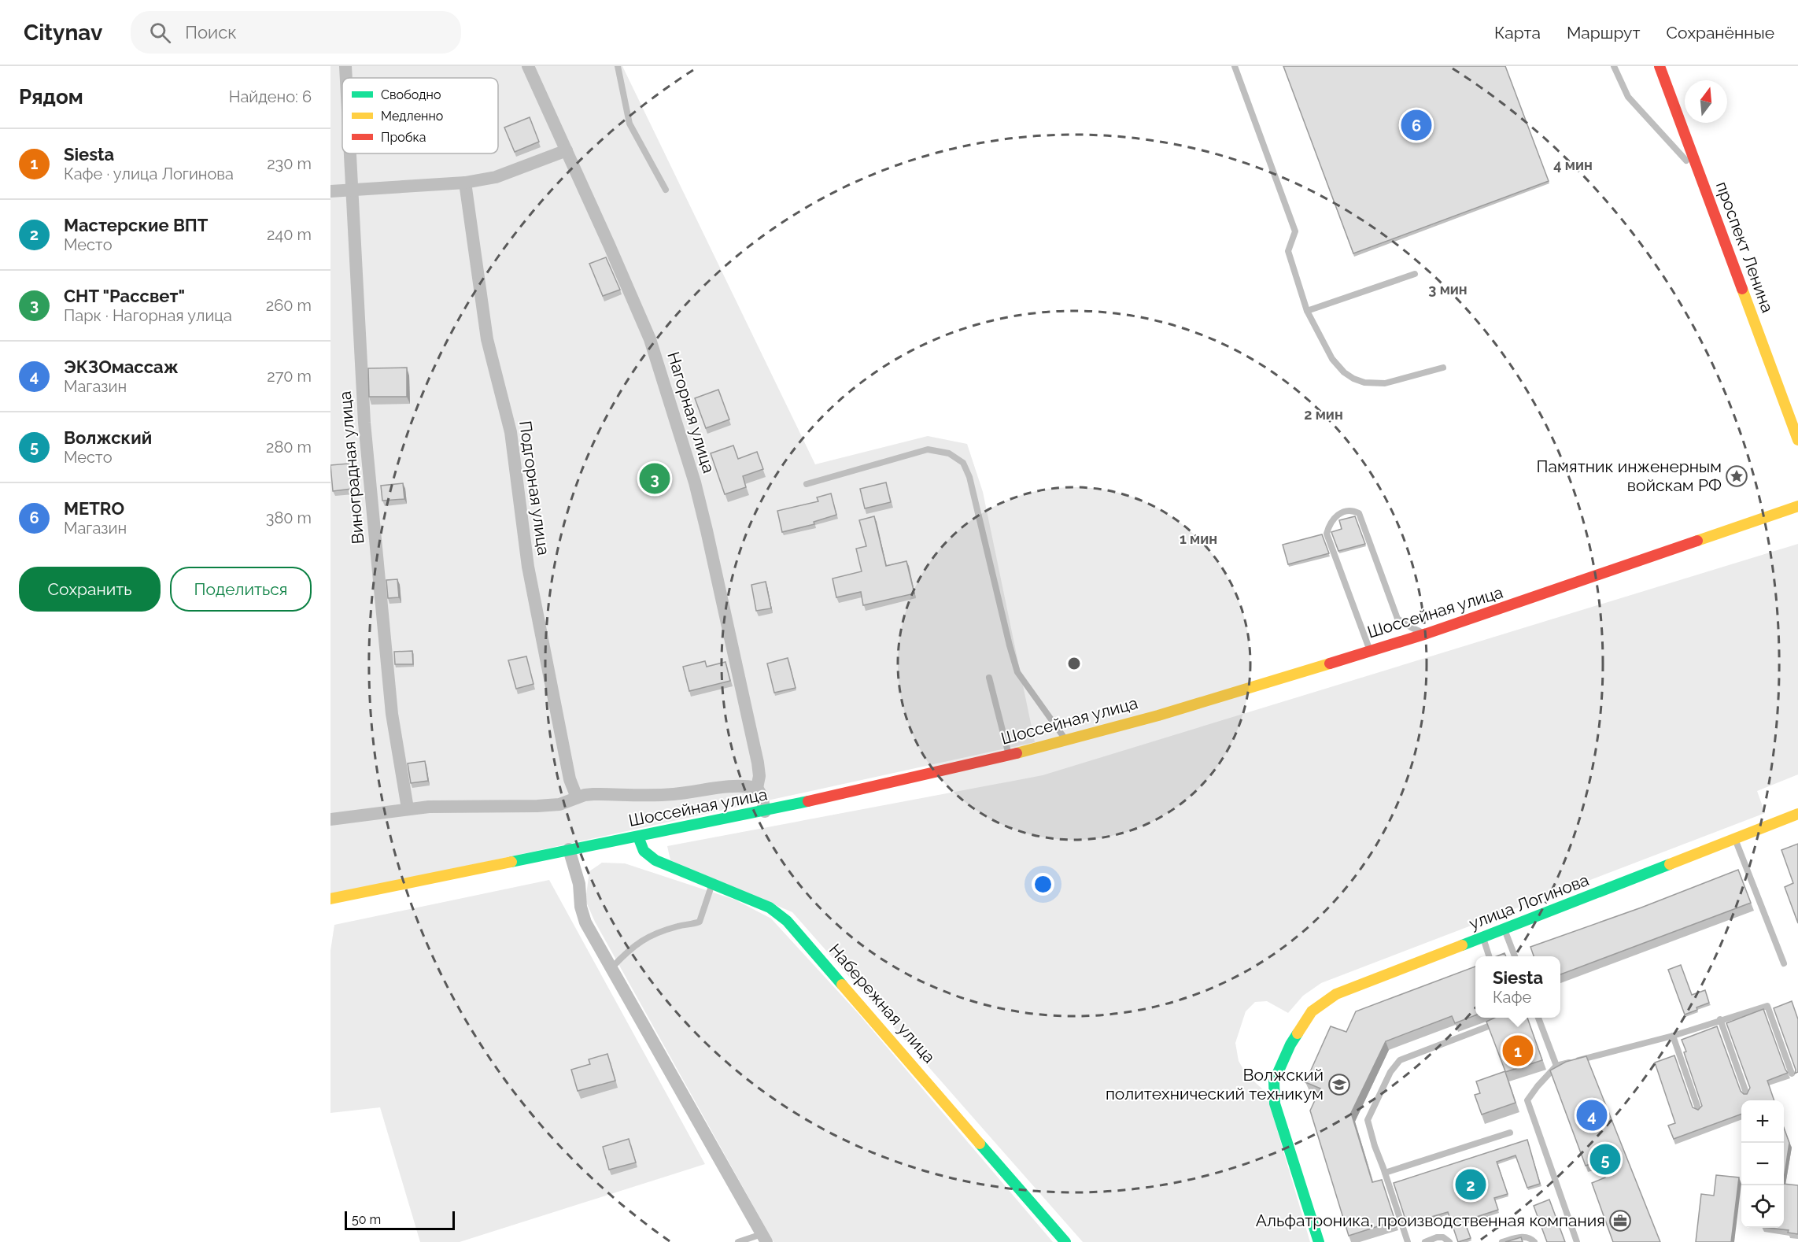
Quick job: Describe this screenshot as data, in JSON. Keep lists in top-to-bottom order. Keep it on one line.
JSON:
{"streets":{"street":["проспект Ленина","Нагорная улица","Виноградная улица","Подгорная улица","Шоссейная улица","улица Логинова","Набережная улица"]},"crossings":[["Шоссейная улица","Набережная улица"]],"places":{"place":["Памятник инженерным войскам РФ"],"school or university":["Волжский политехнический техникум"],"office":["Альфатроника, производственная компания"]},"legend":["Свободно","Медленно","Пробка"],"scale_bar":"50 m","north":"top","page":{"header":"Citynav","search":"Поиск","nav":["Карта","Маршрут","Сохранённые"],"heading":["Рядом","Найдено: 6"],"pins":["6","3","1","4","5","2"],"list":[{"mark":"1","name":"Siesta","note":"Кафе · улица Логинова","value":"230 m"},{"mark":"2","name":"Мастерские ВПТ","note":"Место","value":"240 m"},{"mark":"3","name":"СНТ \"Рассвет\"","note":"Парк · Нагорная улица","value":"260 m"},{"mark":"4","name":"ЭКЗОмассаж","note":"Магазин","value":"270 m"},{"mark":"5","name":"Волжский","note":"Место","value":"280 m"},{"mark":"6","name":"METRO","note":"Магазин","value":"380 m"}],"buttons":["Сохранить","Поделиться"],"popup":["Siesta","Кафе"],"map_buttons":["+","−"],"scale":"50 m"},"rings":["4 мин","3 мин","2 мин","1 мин"]}
